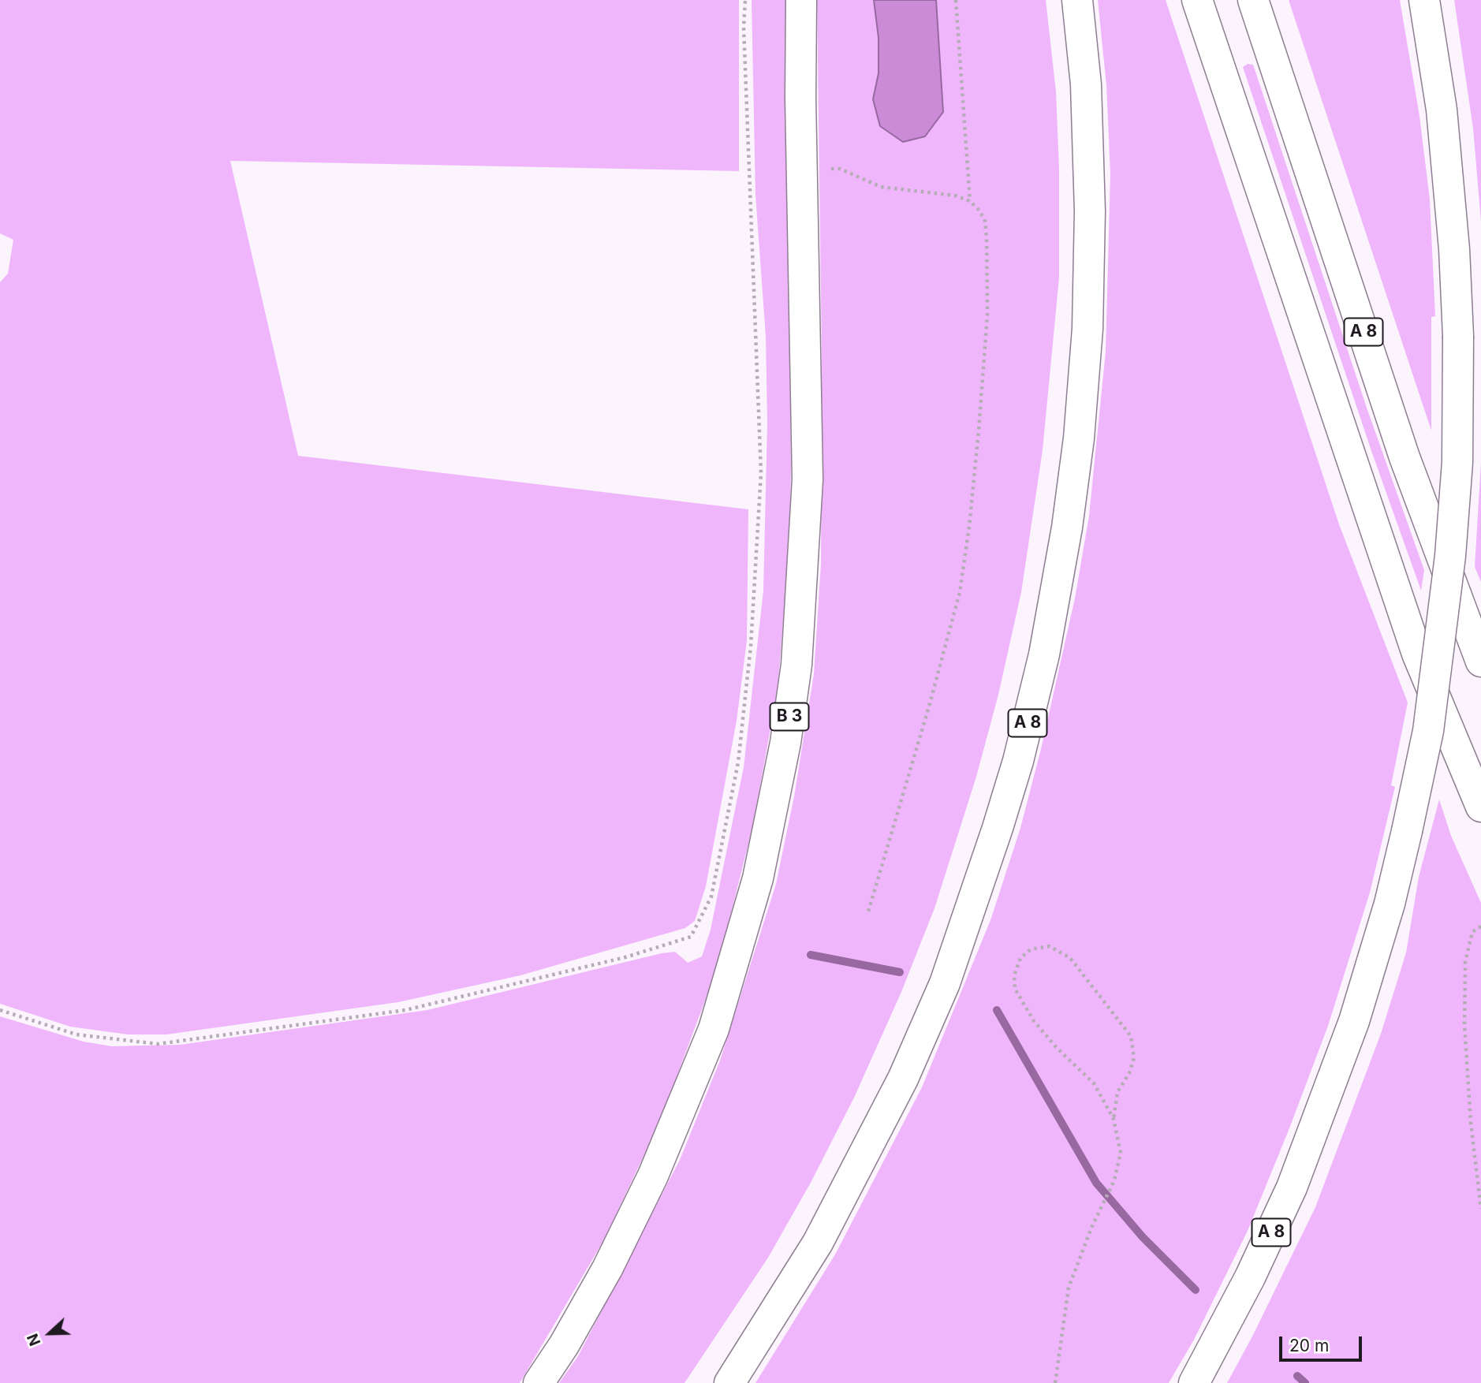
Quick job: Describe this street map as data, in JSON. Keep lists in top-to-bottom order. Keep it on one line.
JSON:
{"streets":{"main road":["A 8","B 3"]},"scale_bar":"20 m","north":"left"}
